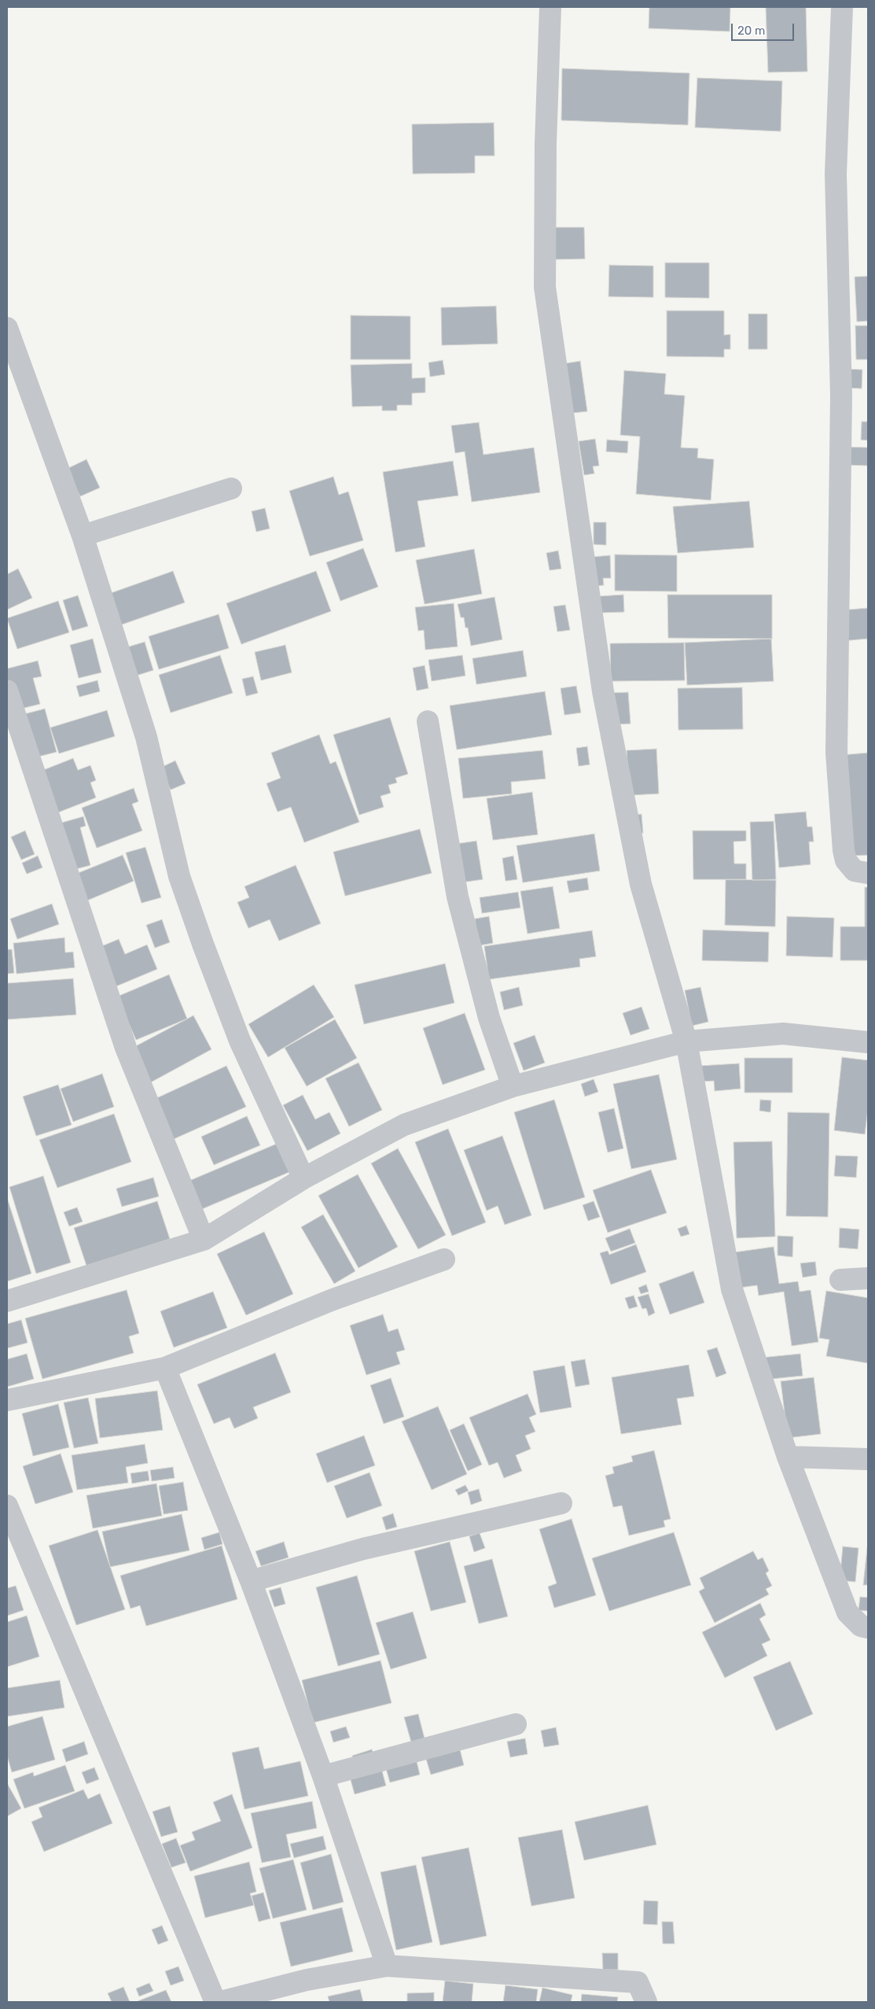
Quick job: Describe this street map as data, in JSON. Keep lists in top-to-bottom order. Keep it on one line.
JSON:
{"scale_bar":"20 m"}
